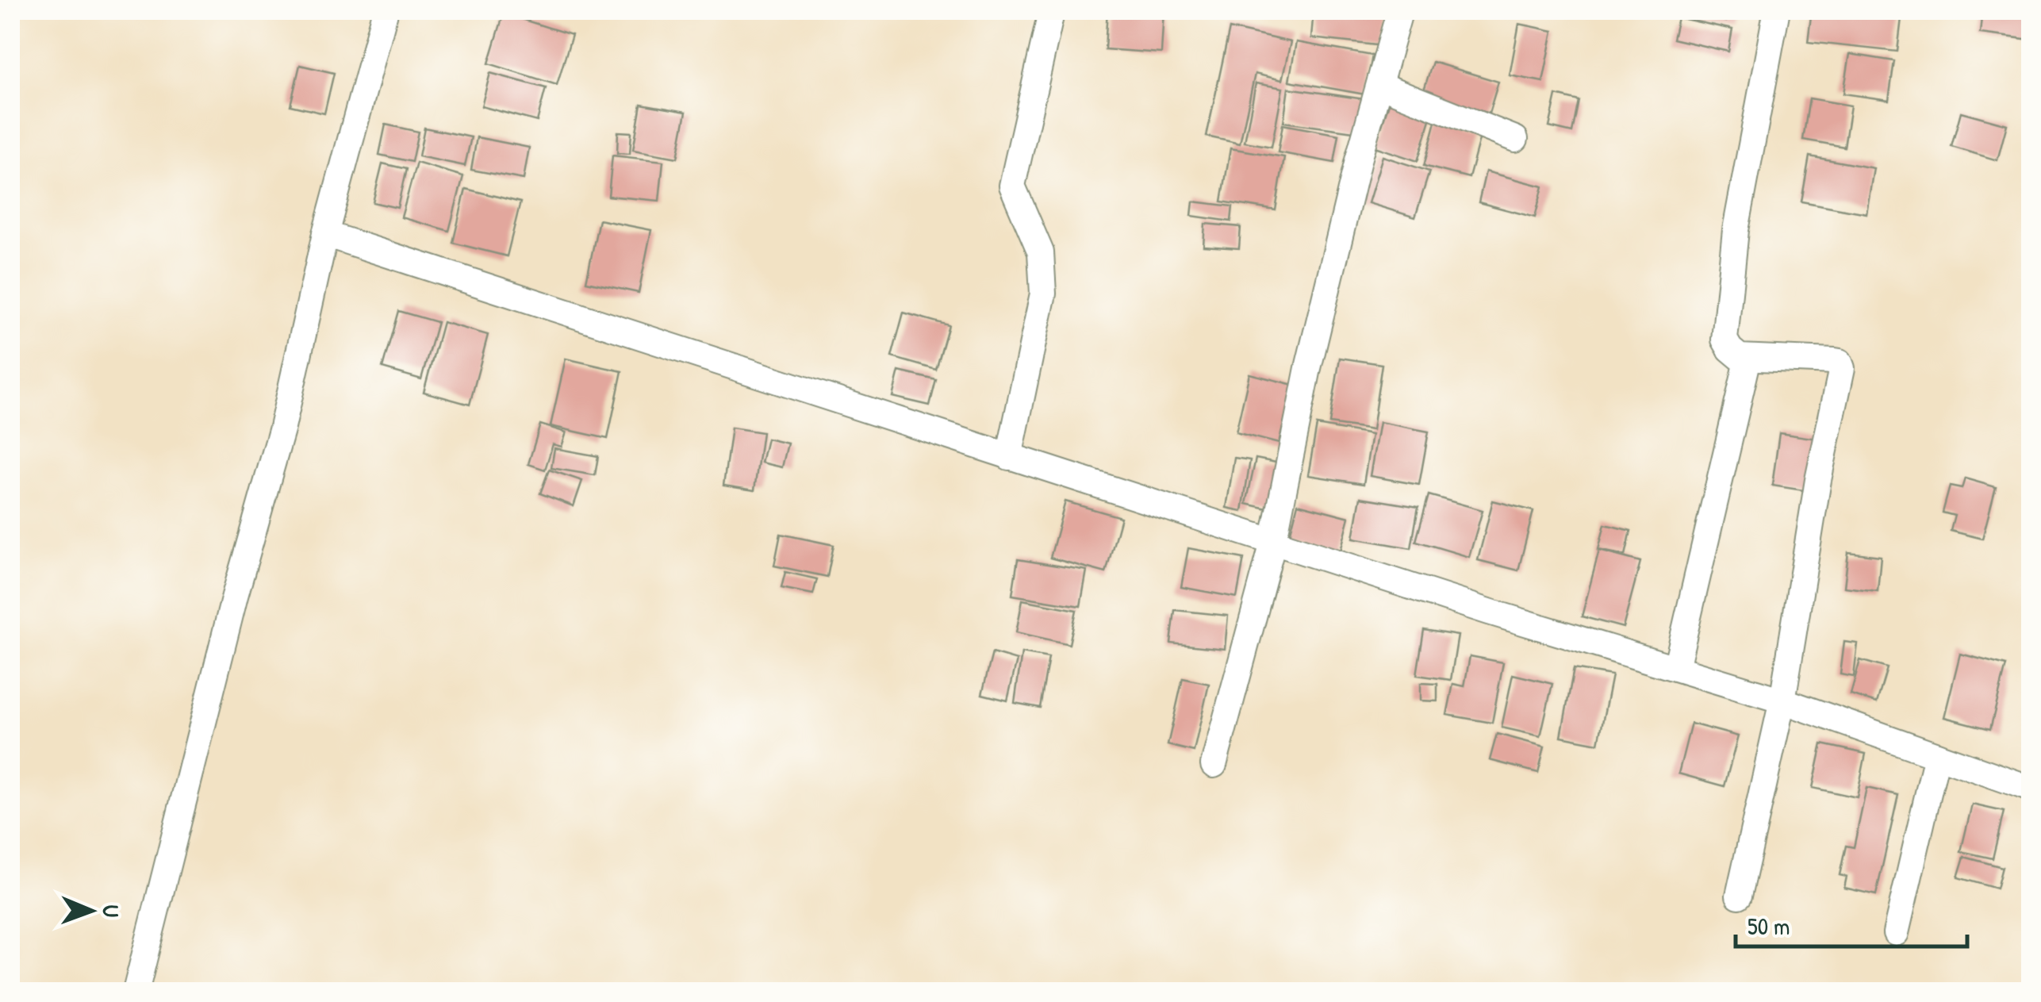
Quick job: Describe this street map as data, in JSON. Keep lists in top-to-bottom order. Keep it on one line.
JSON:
{"scale_bar":"50 m","north":"right"}
